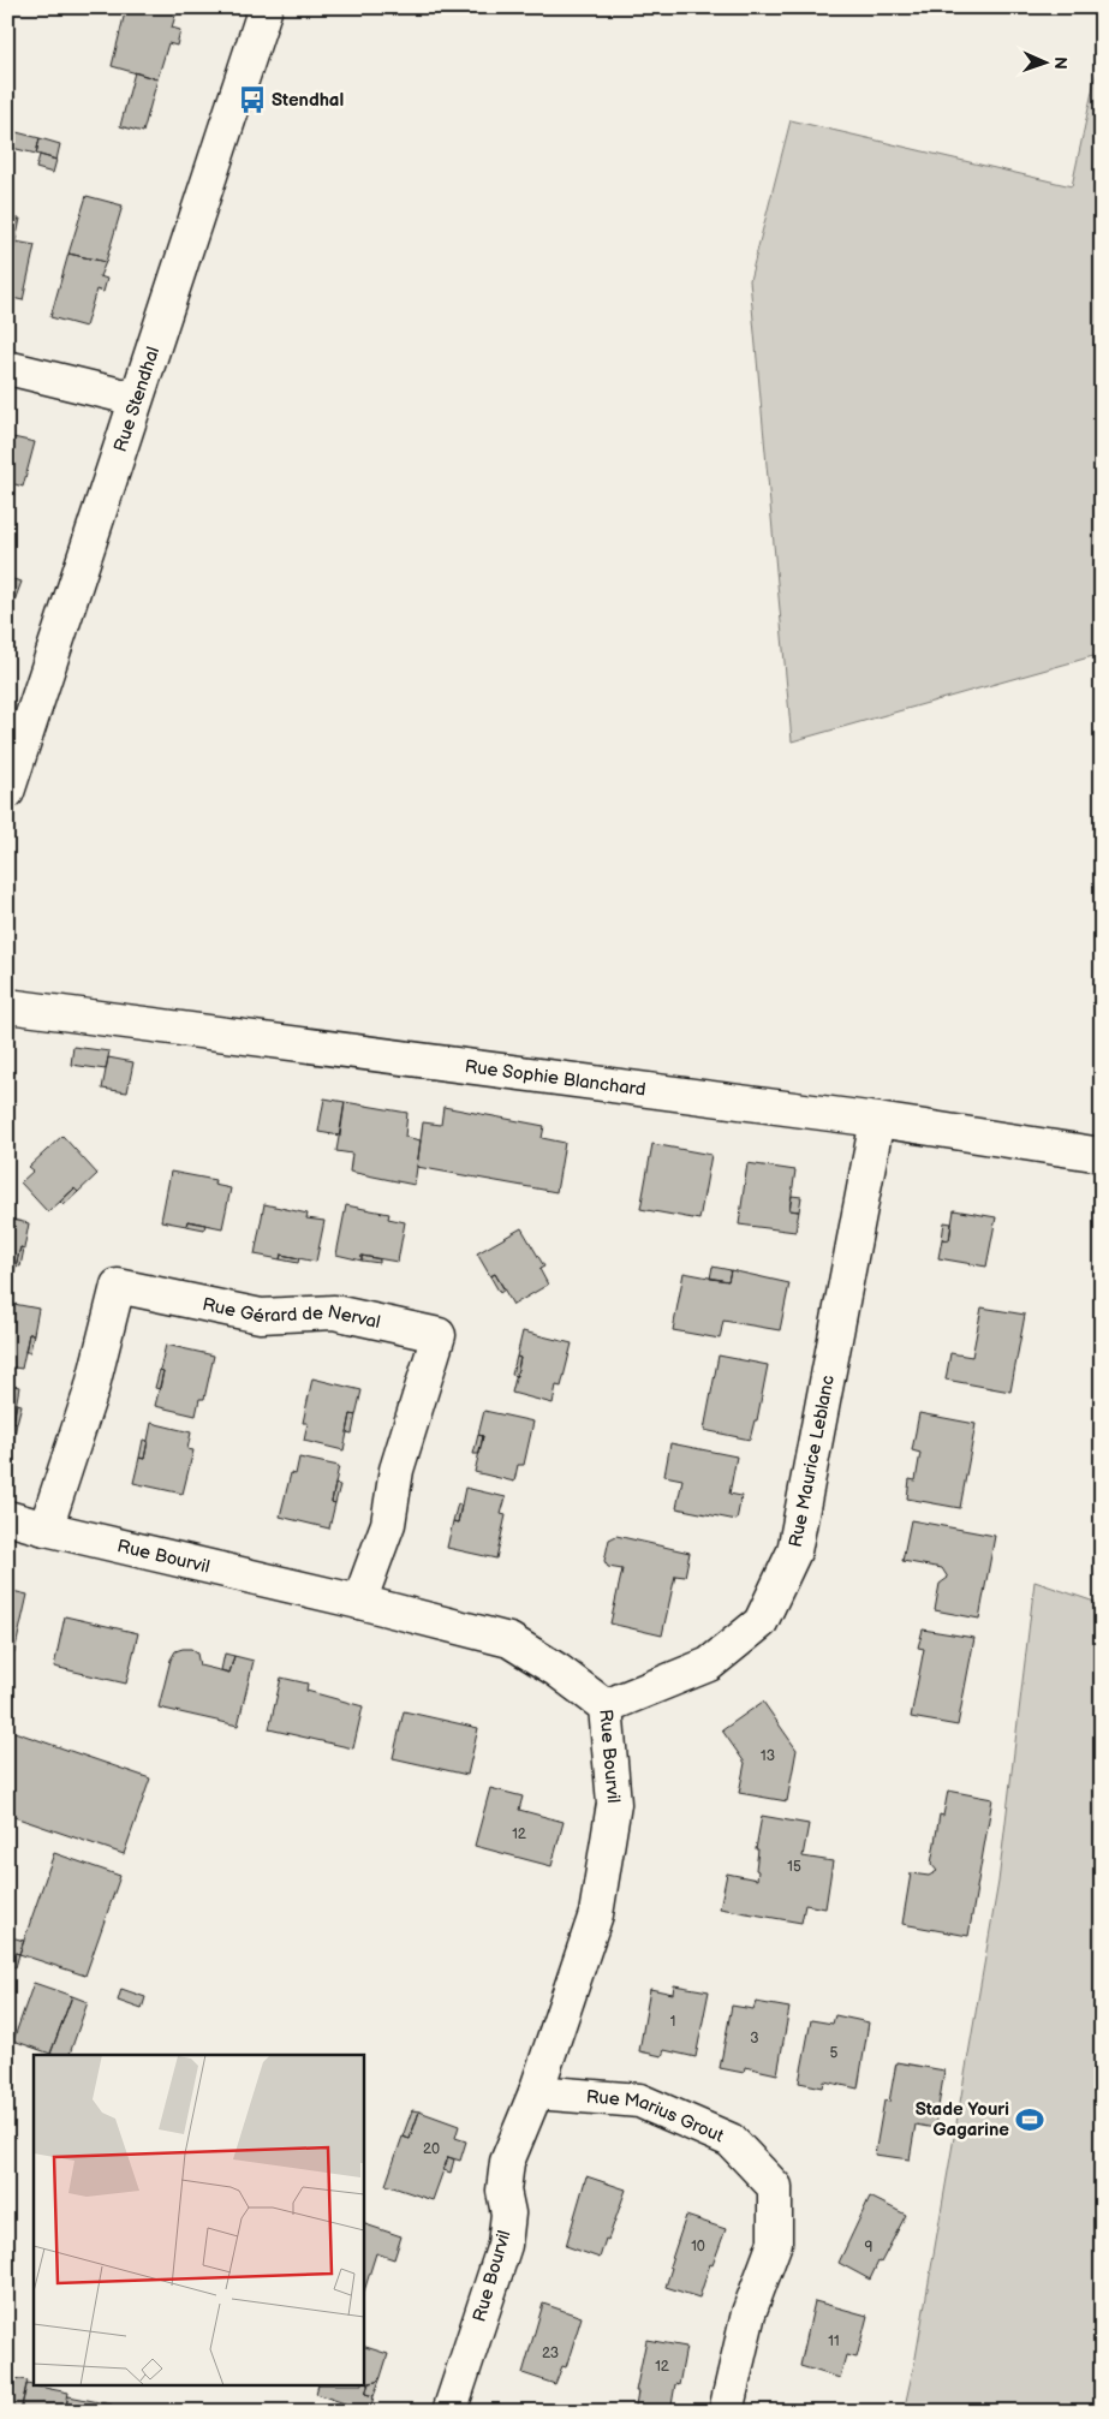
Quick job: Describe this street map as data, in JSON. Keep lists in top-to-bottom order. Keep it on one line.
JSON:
{"streets":{"street":["Rue Stendhal","Rue Sophie Blanchard","Rue Gérard de Nerval","Rue Maurice Leblanc","Rue Bourvil","Rue Marius Grout"]},"crossings":[["Rue Sophie Blanchard","Rue Maurice Leblanc"],["Rue Gérard de Nerval","Rue Bourvil"],["Rue Maurice Leblanc","Rue Bourvil"],["Rue Bourvil","Rue Marius Grout"]],"places":{"bus stop":["Stendhal"],"sports":["Stade Youri Gagarine"]},"house_numbers":["13","12","15","1","3","5","20","10","9","11","23","12"],"north":"right"}
